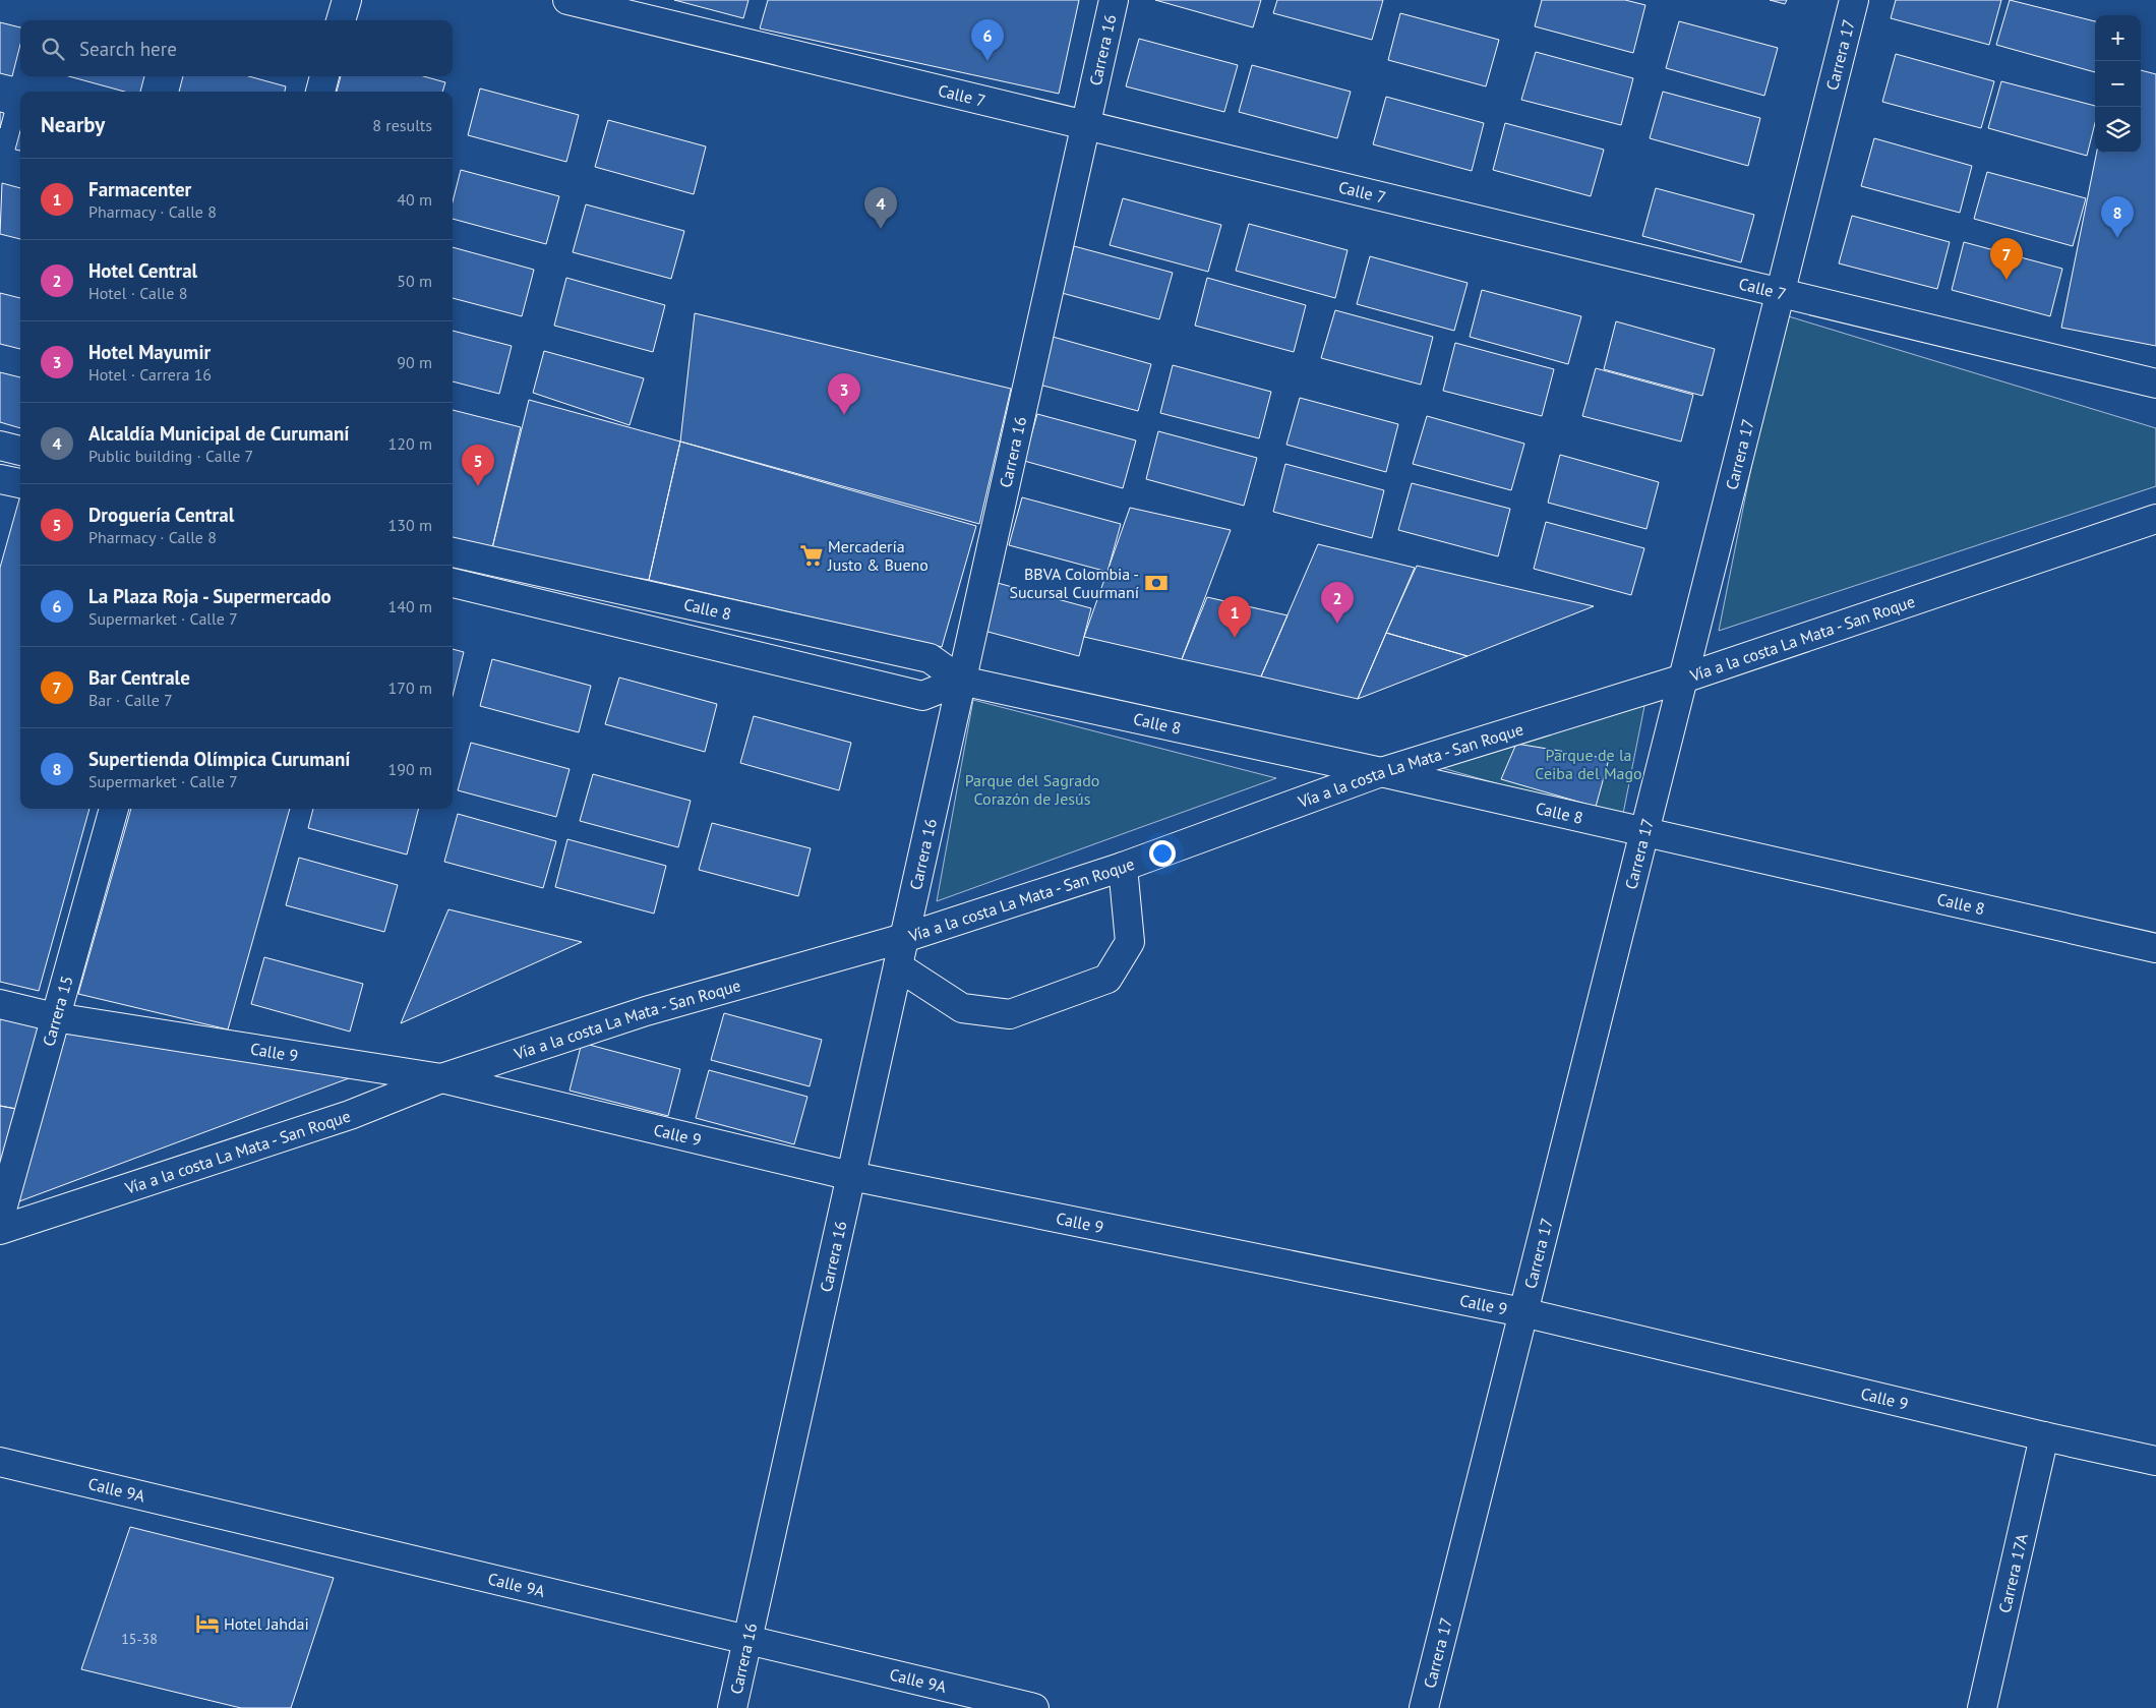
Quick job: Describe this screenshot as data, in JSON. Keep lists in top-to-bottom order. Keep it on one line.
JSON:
{"streets":{"main road":["Carrera 16","Carrera 17","Calle 7","Calle 8","Vía a la costa La Mata - San Roque","Carrera 15","Calle 9","Calle 9A","Carrera 17A"]},"crossings":[["Carrera 16","Calle 7"],["Carrera 16","Calle 8"],["Carrera 16","Vía a la costa La Mata - San Roque"],["Carrera 16","Calle 9"],["Carrera 16","Calle 9A"],["Carrera 17","Calle 7"],["Carrera 17","Calle 8"],["Carrera 17","Vía a la costa La Mata - San Roque"],["Carrera 17","Calle 9"],["Calle 8","Vía a la costa La Mata - San Roque"],["Vía a la costa La Mata - San Roque","Calle 9"],["Carrera 15","Calle 9"],["Calle 9","Carrera 17A"]],"parks":["Parque de la Ceiba del Mago","Parque del Sagrado Corazón de Jesús"],"places":{"supermarket":["Mercadería Justo & Bueno"],"bank":["BBVA Colombia - Sucursal Cuurmaní"],"hotel":["Hotel Jahdai"]},"house_numbers":["15-38"],"page":{"map_buttons":["+","−"],"pins":["6","4","8","7","3","5","2","1"],"search":"Search here","heading":["Nearby","8 results"],"list":[{"mark":"1","name":"Farmacenter","note":"Pharmacy · Calle 8","value":"40 m"},{"mark":"2","name":"Hotel Central","note":"Hotel · Calle 8","value":"50 m"},{"mark":"3","name":"Hotel Mayumir","note":"Hotel · Carrera 16","value":"90 m"},{"mark":"4","name":"Alcaldía Municipal de Curumaní","note":"Public building · Calle 7","value":"120 m"},{"mark":"5","name":"Droguería Central","note":"Pharmacy · Calle 8","value":"130 m"},{"mark":"6","name":"La Plaza Roja - Supermercado","note":"Supermarket · Calle 7","value":"140 m"},{"mark":"7","name":"Bar Centrale","note":"Bar · Calle 7","value":"170 m"},{"mark":"8","name":"Supertienda Olímpica Curumaní","note":"Supermarket · Calle 7","value":"190 m"}]}}
